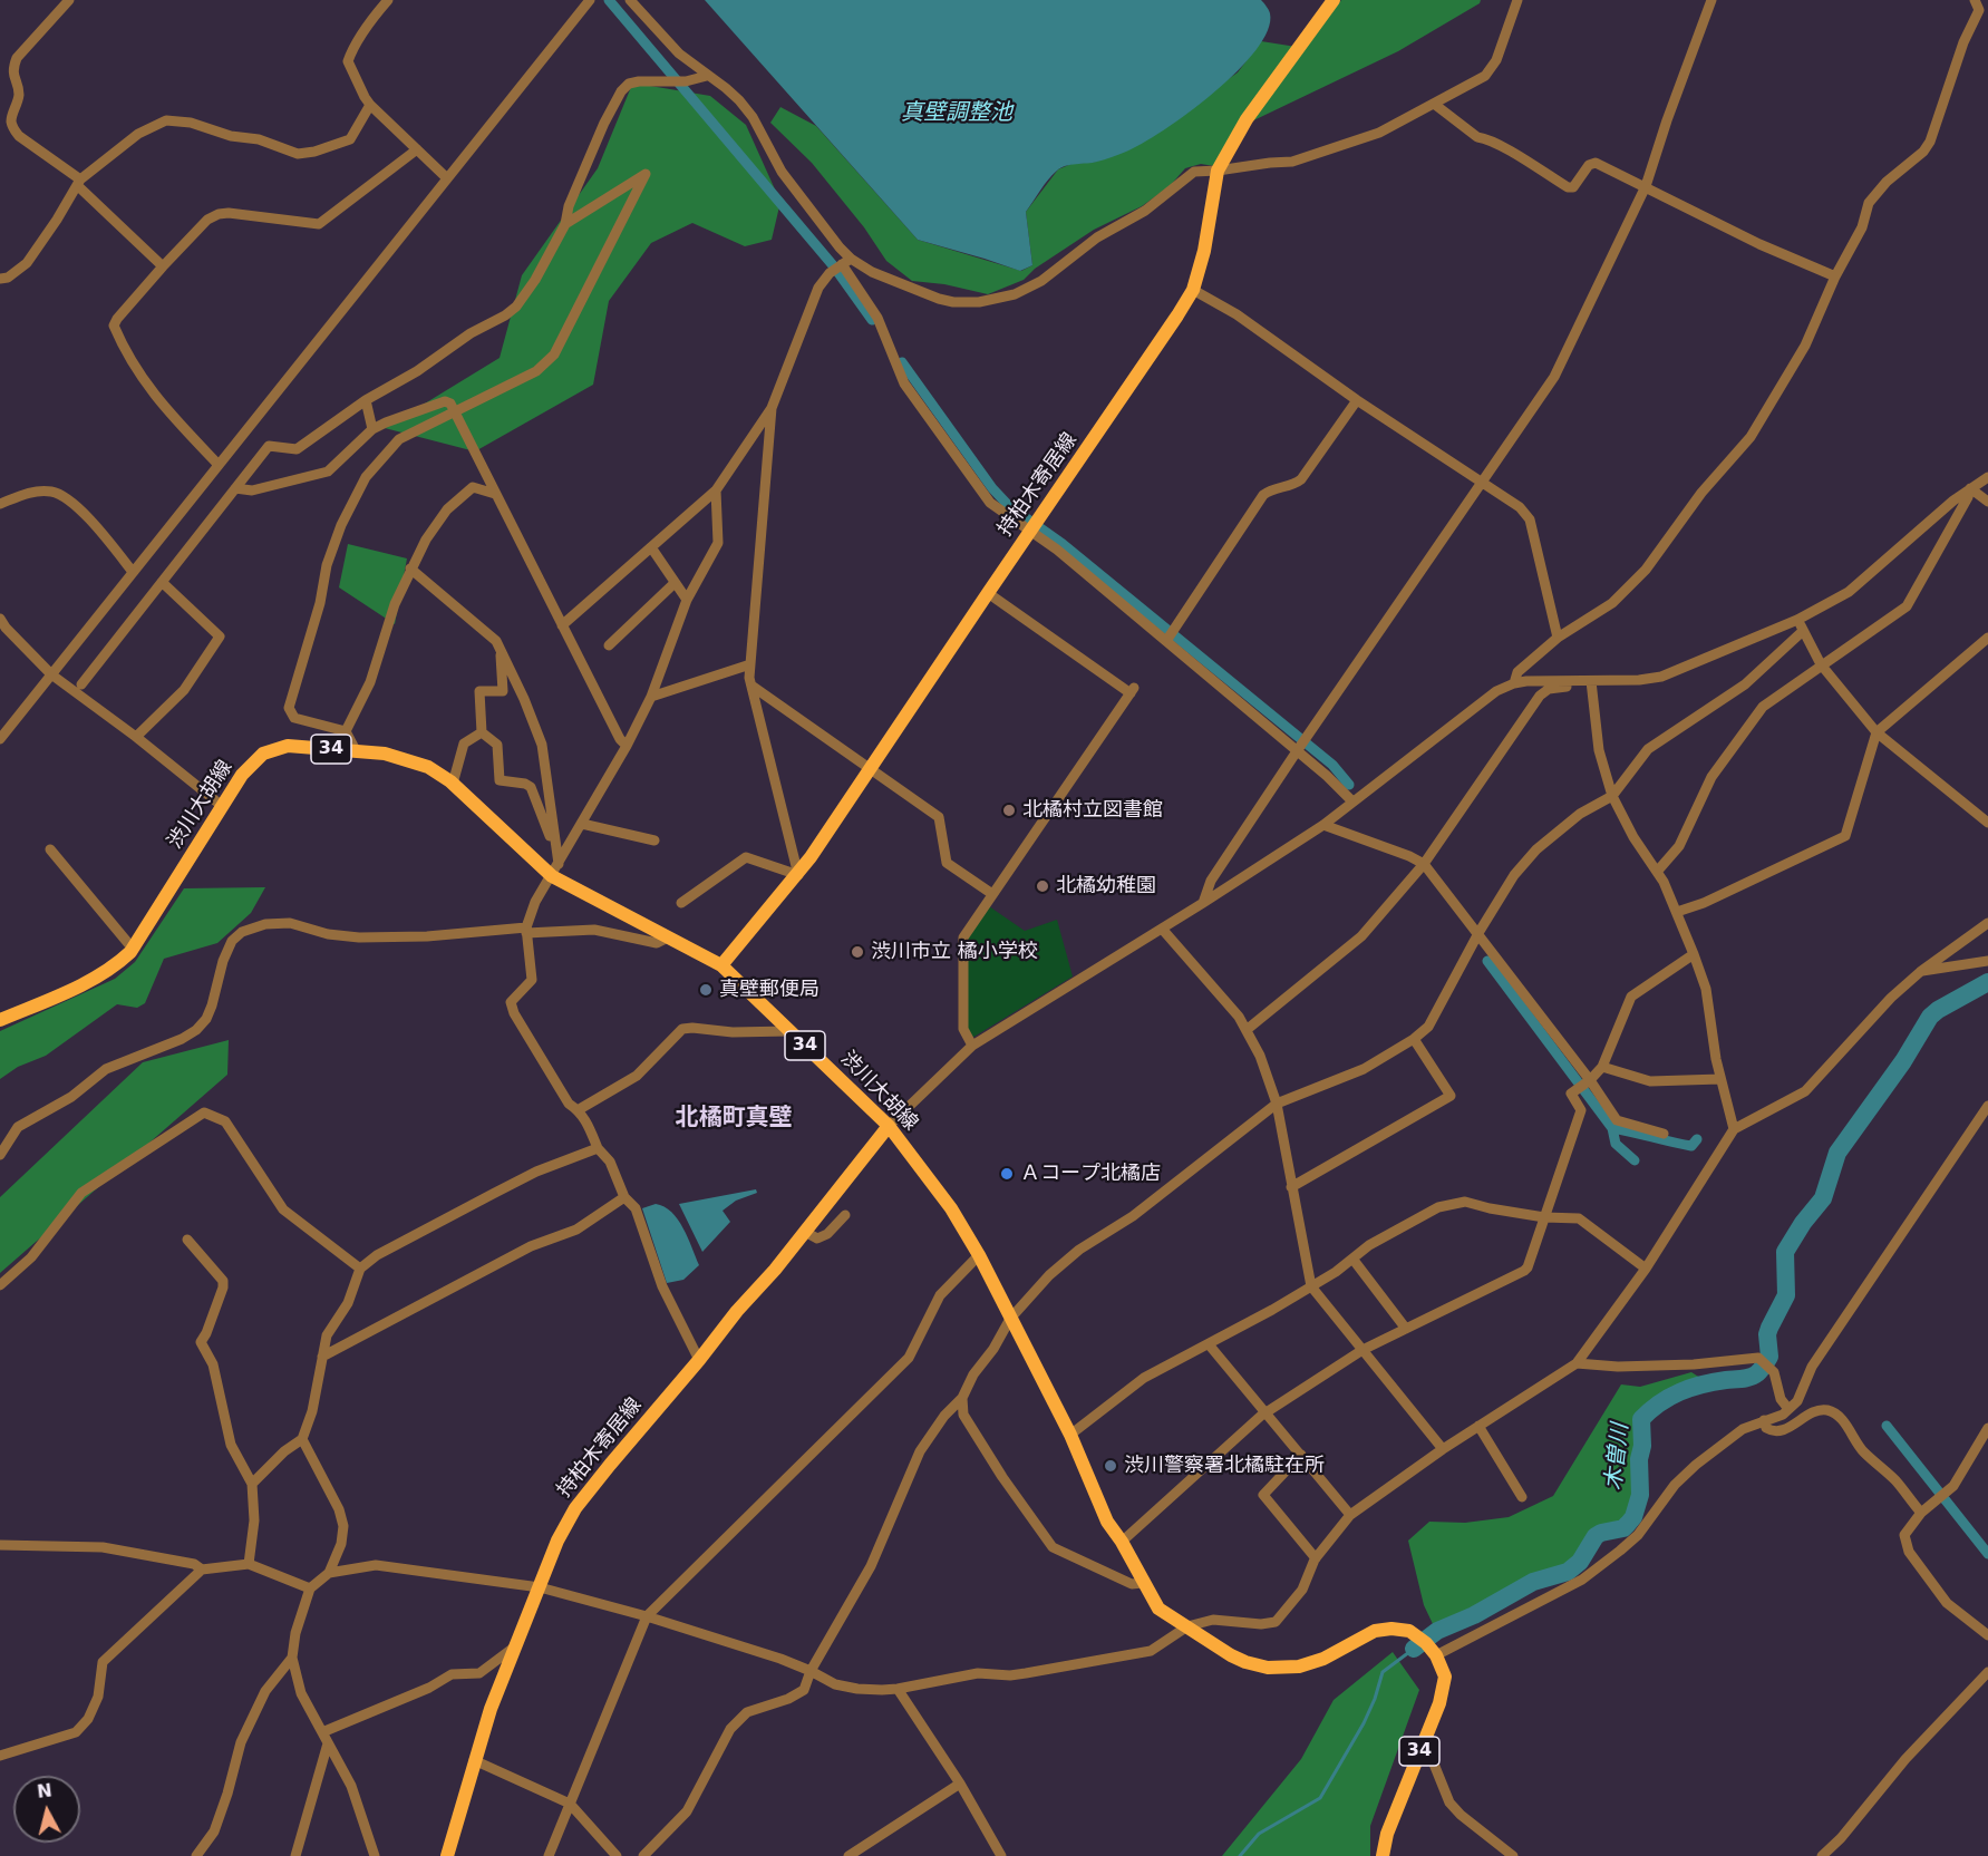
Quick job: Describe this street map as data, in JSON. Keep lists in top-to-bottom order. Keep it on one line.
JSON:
{"streets":{"main road":["持柏木寄居線","34","渋川大胡線"]},"crossings":[["持柏木寄居線","渋川大胡線"],["34","渋川大胡線"]],"districts":["北橘町真壁"],"water":["真壁調整池","木曽川"],"places":["北橘村立図書館","北橘幼稚園","渋川市立 橘小学校","真壁郵便局","Ａコープ北橘店","渋川警察署北橘駐在所"],"north":"top"}
